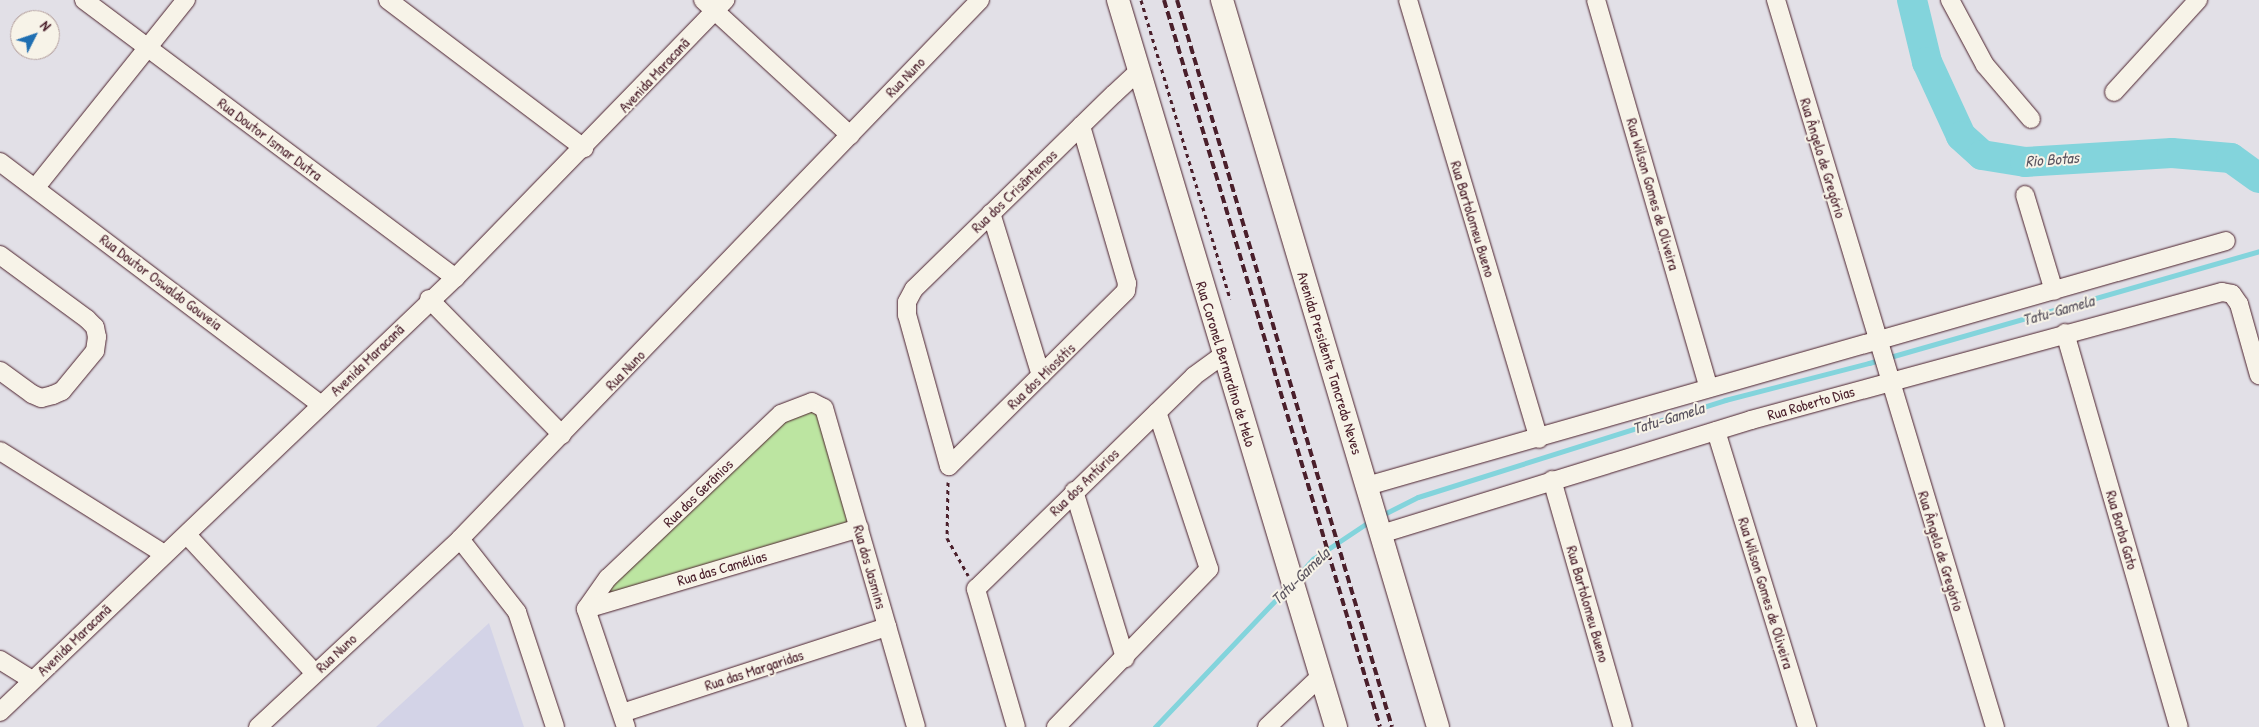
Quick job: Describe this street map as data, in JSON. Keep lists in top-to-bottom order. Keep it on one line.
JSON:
{"streets":{"main road":["Avenida Presidente Tancredo Neves","Rua Coronel Bernardino de Melo"],"street":["Avenida Maracanã","Rua Nuno","Rua Doutor Ismar Dutra","Rua Ângelo de Gregório","Rua dos Crisântemos","Rua Wilson Gomes de Oliveira","Rua Bartolomeu Bueno","Rua Doutor Oswaldo Gouveia","Rua dos Miosótis","Rua Roberto Dias","Rua dos Antúrios","Rua dos Gerânios","Rua Borba Gato","Rua dos Jasmins","Rua das Camélias","Rua das Margaridas"]},"crossings":[["Avenida Maracanã","Rua Doutor Ismar Dutra"],["Avenida Maracanã","Rua Doutor Oswaldo Gouveia"],["Rua Ângelo de Gregório","Rua Roberto Dias"],["Rua dos Crisântemos","Rua Coronel Bernardino de Melo"],["Rua dos Crisântemos","Rua dos Miosótis"],["Rua Wilson Gomes de Oliveira","Rua Roberto Dias"],["Rua Bartolomeu Bueno","Rua Roberto Dias"],["Avenida Presidente Tancredo Neves","Rua Roberto Dias"],["Rua Coronel Bernardino de Melo","Rua dos Antúrios"],["Rua Roberto Dias","Rua Borba Gato"],["Rua dos Gerânios","Rua dos Jasmins"],["Rua dos Gerânios","Rua das Camélias"],["Rua dos Jasmins","Rua das Camélias"],["Rua dos Jasmins","Rua das Margaridas"]],"water":["Rio Botas","Tatu-Gamela"],"north":"top right"}
